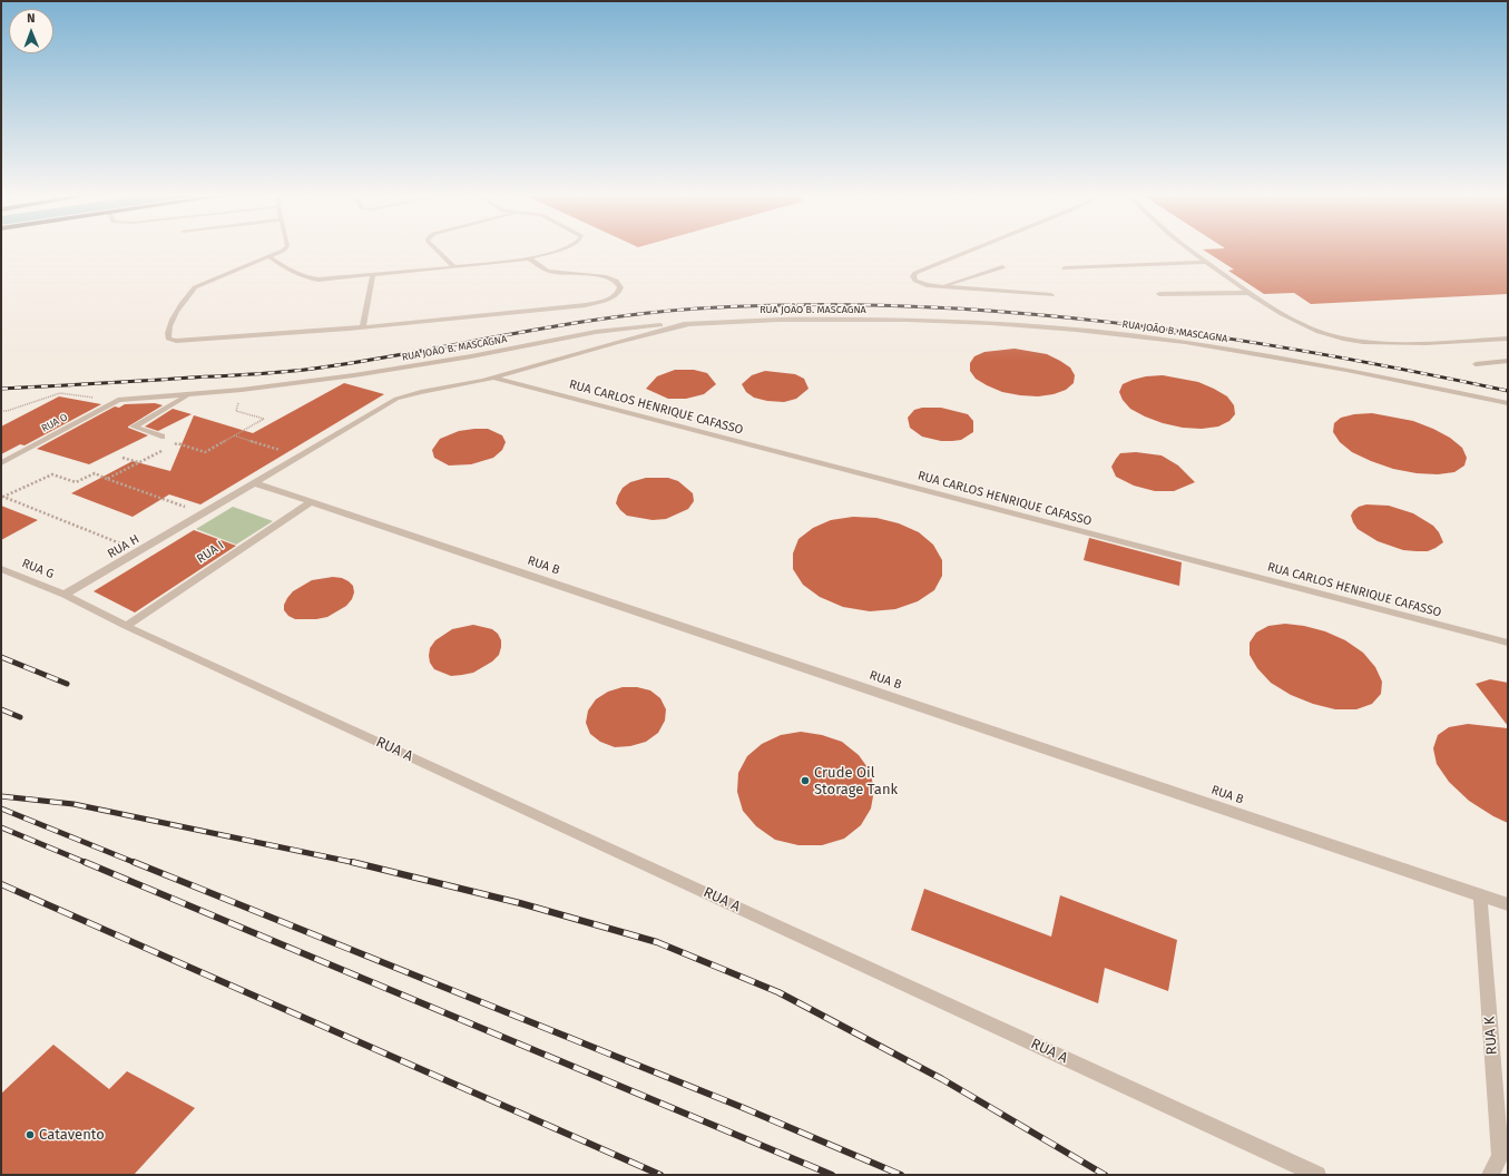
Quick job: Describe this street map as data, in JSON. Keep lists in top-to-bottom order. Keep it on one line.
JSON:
{"streets":{"lane":["RUA JOÃO B. MASCAGNA","RUA CARLOS HENRIQUE CAFASSO","RUA O","RUA H","RUA I","RUA B","RUA G","RUA A","RUA K"]},"crossings":[["RUA JOÃO B. MASCAGNA","RUA O"],["RUA JOÃO B. MASCAGNA","RUA H"],["RUA CARLOS HENRIQUE CAFASSO","RUA H"],["RUA H","RUA B"],["RUA H","RUA G"],["RUA I","RUA B"],["RUA I","RUA A"],["RUA B","RUA K"]],"places":["Crude Oil Storage Tank","Catavento"],"north":"top"}
